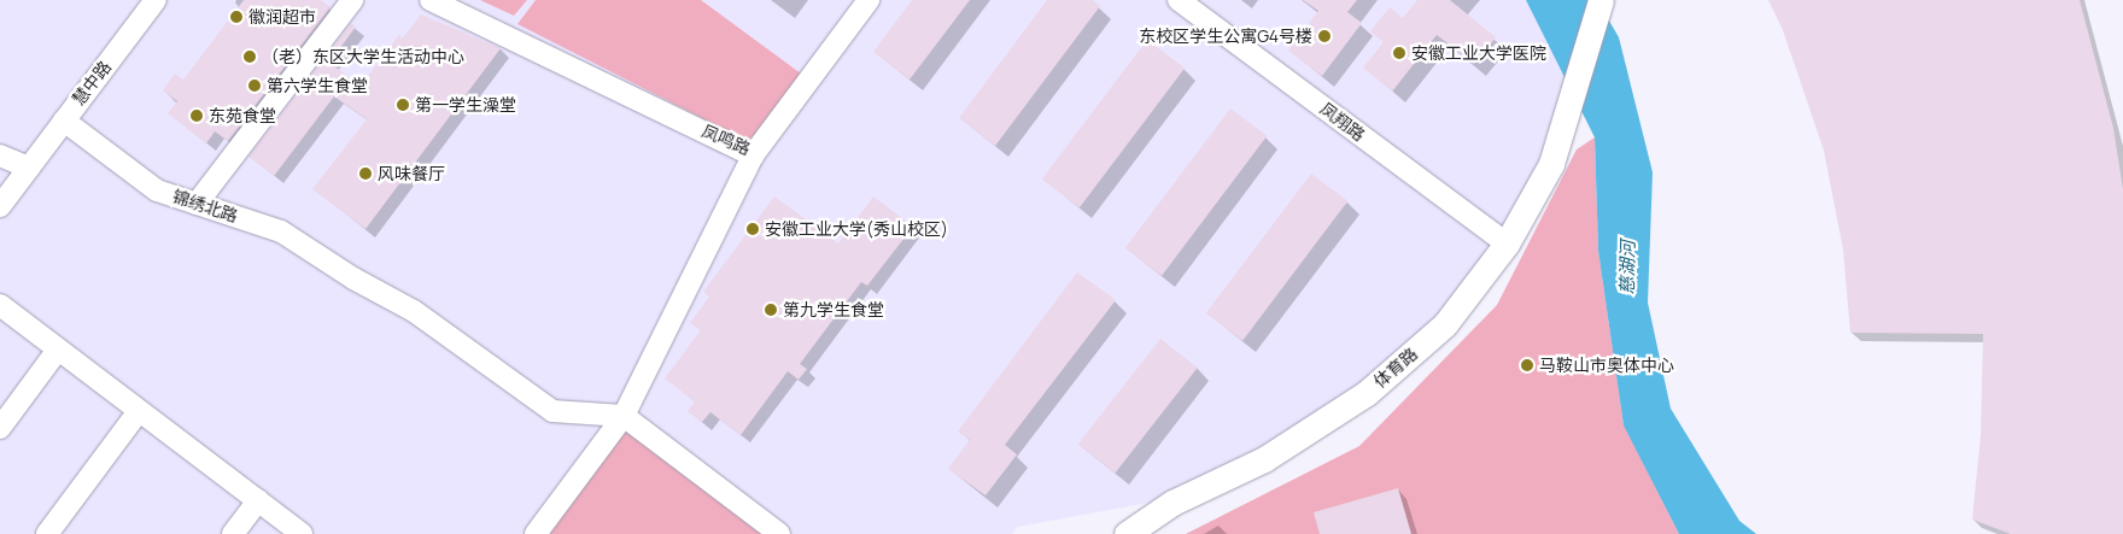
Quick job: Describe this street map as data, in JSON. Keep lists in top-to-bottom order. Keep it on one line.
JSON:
{"streets":{"street":["慧中路","凤翔路","凤鸣路","锦绣北路","体育路"]},"crossings":[["慧中路","锦绣北路"],["凤翔路","体育路"]],"water":["慈湖河"],"places":["徽润超市","东校区学生公寓G4号楼","安徽工业大学医院","（老）东区大学生活动中心","第六学生食堂","第一学生澡堂","东苑食堂","风味餐厅","安徽工业大学(秀山校区)","第九学生食堂","马鞍山市奥体中心"]}
